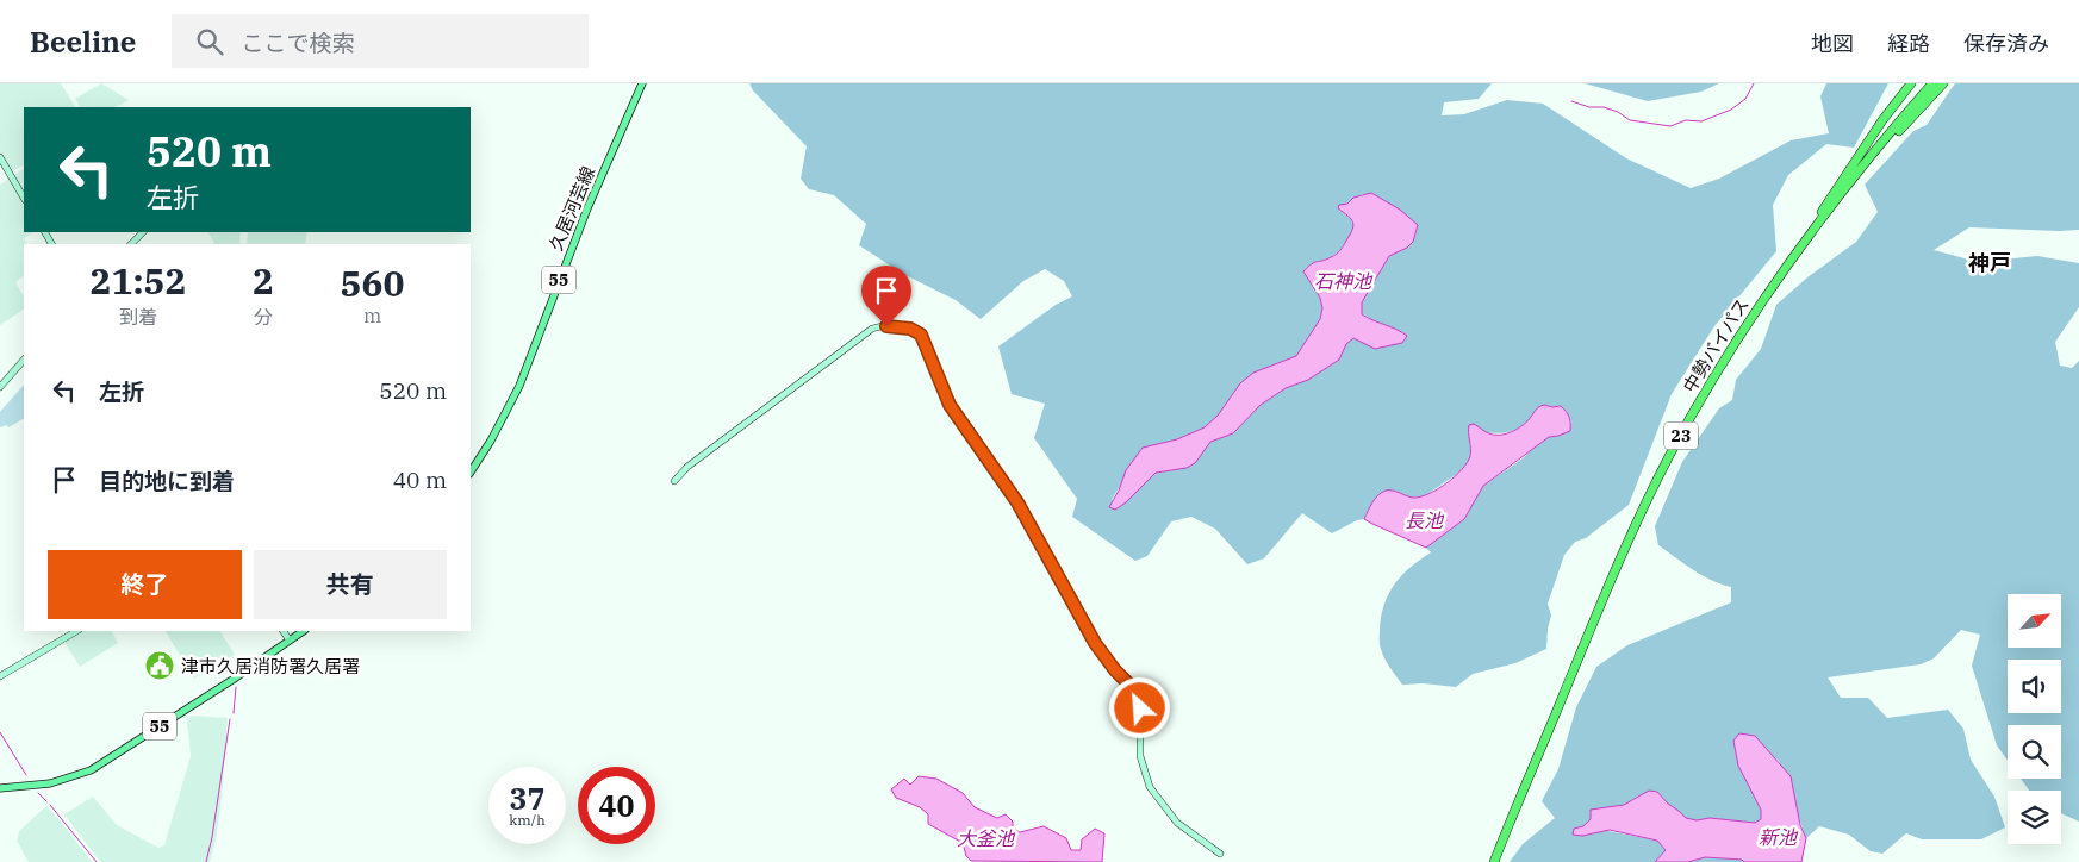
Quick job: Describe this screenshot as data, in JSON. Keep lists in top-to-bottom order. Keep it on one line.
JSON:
{"streets":{"highway":["中勢バイパス","23"],"main road":["久居河芸線","55"]},"districts":["神戸"],"water":["石神池","長池","新池","大釜池"],"places":{"public building":["津市久居消防署久居署"]},"north":"top right","page":{"header":"Beeline","search":"ここで検索","nav":["地図","経路","保存済み"],"turn":["520 m","左折"],"eta":["21:52","到着","2","分","560","m"],"list":[{"name":"左折","value":"520 m"},{"name":"目的地に到着","value":"40 m"}],"buttons":["終了","共有"],"speed":"37 km/h","limit":"40"}}
